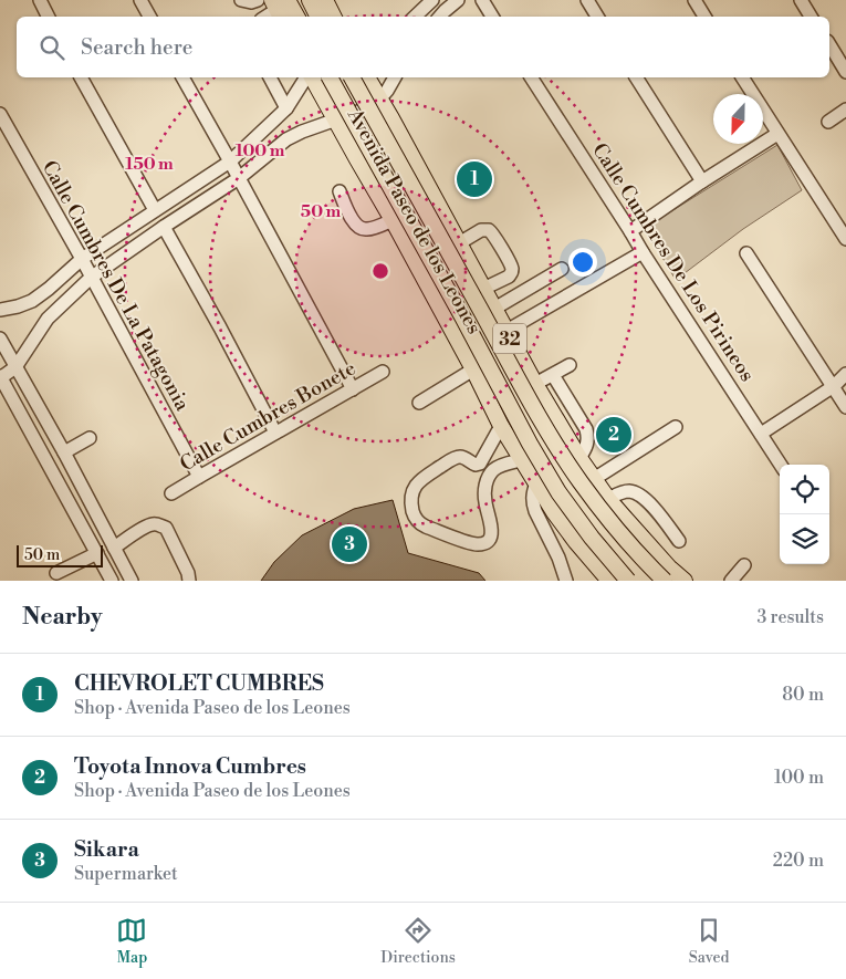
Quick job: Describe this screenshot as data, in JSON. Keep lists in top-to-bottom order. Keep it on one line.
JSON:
{"streets":{"main road":["Avenida Paseo de los Leones","32"],"street":["Calle Cumbres De Los Pirineos","Calle Cumbres De La Patagonia","Calle Cumbres Bonete"]},"crossings":[["Calle Cumbres De La Patagonia","Calle Cumbres Bonete"]],"scale_bar":"50 m","north":"bottom","page":{"search":"Search here","pins":["1","2","3"],"scale":"50 m","heading":["Nearby","3 results"],"list":[{"mark":"1","name":"CHEVROLET CUMBRES","note":"Shop · Avenida Paseo de los Leones","value":"80 m"},{"mark":"2","name":"Toyota Innova Cumbres","note":"Shop · Avenida Paseo de los Leones","value":"100 m"},{"mark":"3","name":"Sikara","note":"Supermarket","value":"220 m"}],"nav":["Map","Directions","Saved"]},"rings":["100 m","150 m","50 m"]}
